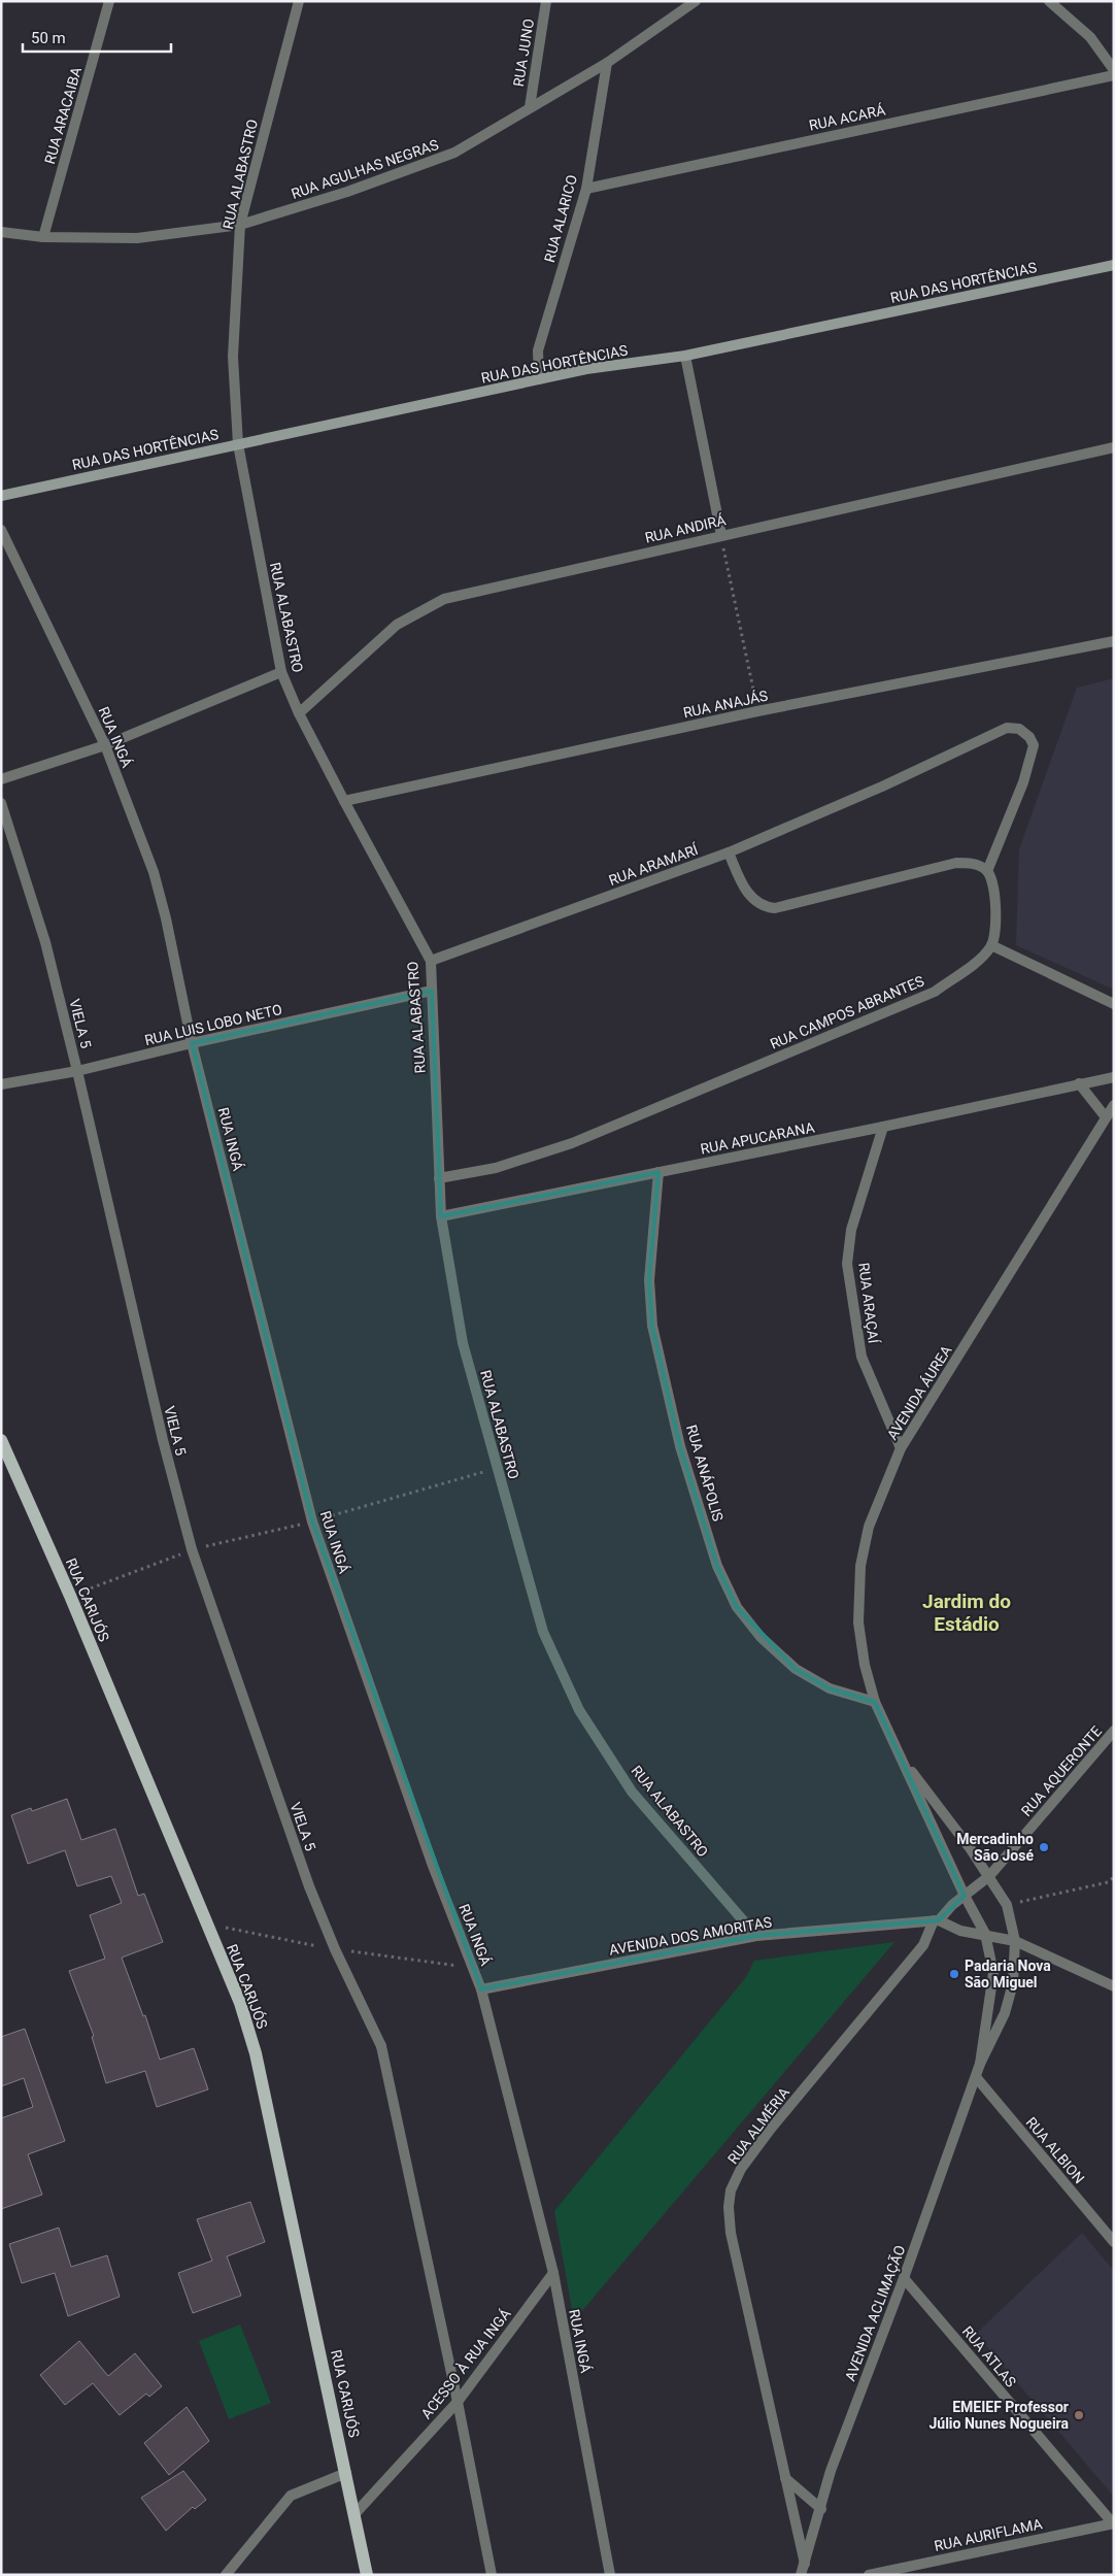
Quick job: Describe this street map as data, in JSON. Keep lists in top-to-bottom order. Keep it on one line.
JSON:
{"streets":{"main road":["RUA DAS HORTÊNCIAS","RUA CARIJÓS"],"street":["RUA JUNO","RUA ARACAIBA","RUA ACARÁ","RUA AGULHAS NEGRAS","RUA ALABASTRO","RUA ALARICO","RUA ANDIRÁ","RUA ANAJÁS","RUA INGÁ","RUA ARAMARÍ","RUA CAMPOS ABRANTES","VIELA 5","RUA LUIS LOBO NETO","RUA APUCARANA","RUA ARAÇAÍ","AVENIDA ÁUREA","RUA ANÁPOLIS","RUA AQUERONTE","AVENIDA DOS AMORITAS","RUA ALMÉRIA","RUA ALBION","AVENIDA ACLIMAÇÃO","RUA ATLAS","ACESSO À RUA INGÁ","RUA AURIFLAMA"]},"crossings":[["RUA JUNO","RUA AGULHAS NEGRAS"],["RUA ARACAIBA","RUA AGULHAS NEGRAS"],["RUA ACARÁ","RUA ALARICO"],["RUA AGULHAS NEGRAS","RUA ALABASTRO"],["RUA AGULHAS NEGRAS","RUA ALARICO"],["RUA ALABASTRO","RUA DAS HORTÊNCIAS"],["RUA ALABASTRO","RUA ANDIRÁ"],["RUA ALABASTRO","RUA ANAJÁS"],["RUA ALABASTRO","RUA ARAMARÍ"],["RUA ALABASTRO","RUA CAMPOS ABRANTES"],["RUA ALABASTRO","RUA LUIS LOBO NETO"],["RUA ALABASTRO","RUA APUCARANA"],["RUA ALABASTRO","AVENIDA DOS AMORITAS"],["RUA ALARICO","RUA DAS HORTÊNCIAS"],["RUA INGÁ","RUA LUIS LOBO NETO"],["RUA INGÁ","AVENIDA DOS AMORITAS"],["RUA INGÁ","ACESSO À RUA INGÁ"],["VIELA 5","RUA LUIS LOBO NETO"],["VIELA 5","ACESSO À RUA INGÁ"],["RUA APUCARANA","RUA ARAÇAÍ"],["RUA APUCARANA","RUA ANÁPOLIS"],["RUA ARAÇAÍ","AVENIDA ÁUREA"],["AVENIDA ÁUREA","RUA ANÁPOLIS"],["AVENIDA ÁUREA","RUA AQUERONTE"],["AVENIDA ÁUREA","AVENIDA DOS AMORITAS"],["AVENIDA ÁUREA","AVENIDA ACLIMAÇÃO"],["RUA CARIJÓS","ACESSO À RUA INGÁ"],["AVENIDA DOS AMORITAS","RUA ALMÉRIA"],["AVENIDA DOS AMORITAS","AVENIDA ACLIMAÇÃO"],["RUA ALMÉRIA","AVENIDA ACLIMAÇÃO"],["RUA ALBION","AVENIDA ACLIMAÇÃO"],["AVENIDA ACLIMAÇÃO","RUA ATLAS"],["RUA ATLAS","RUA AURIFLAMA"]],"districts":["Jardim do Estádio"],"places":["Mercadinho São José","Padaria Nova São Miguel","EMEIEF Professor Júlio Nunes Nogueira"],"scale_bar":"50 m"}
